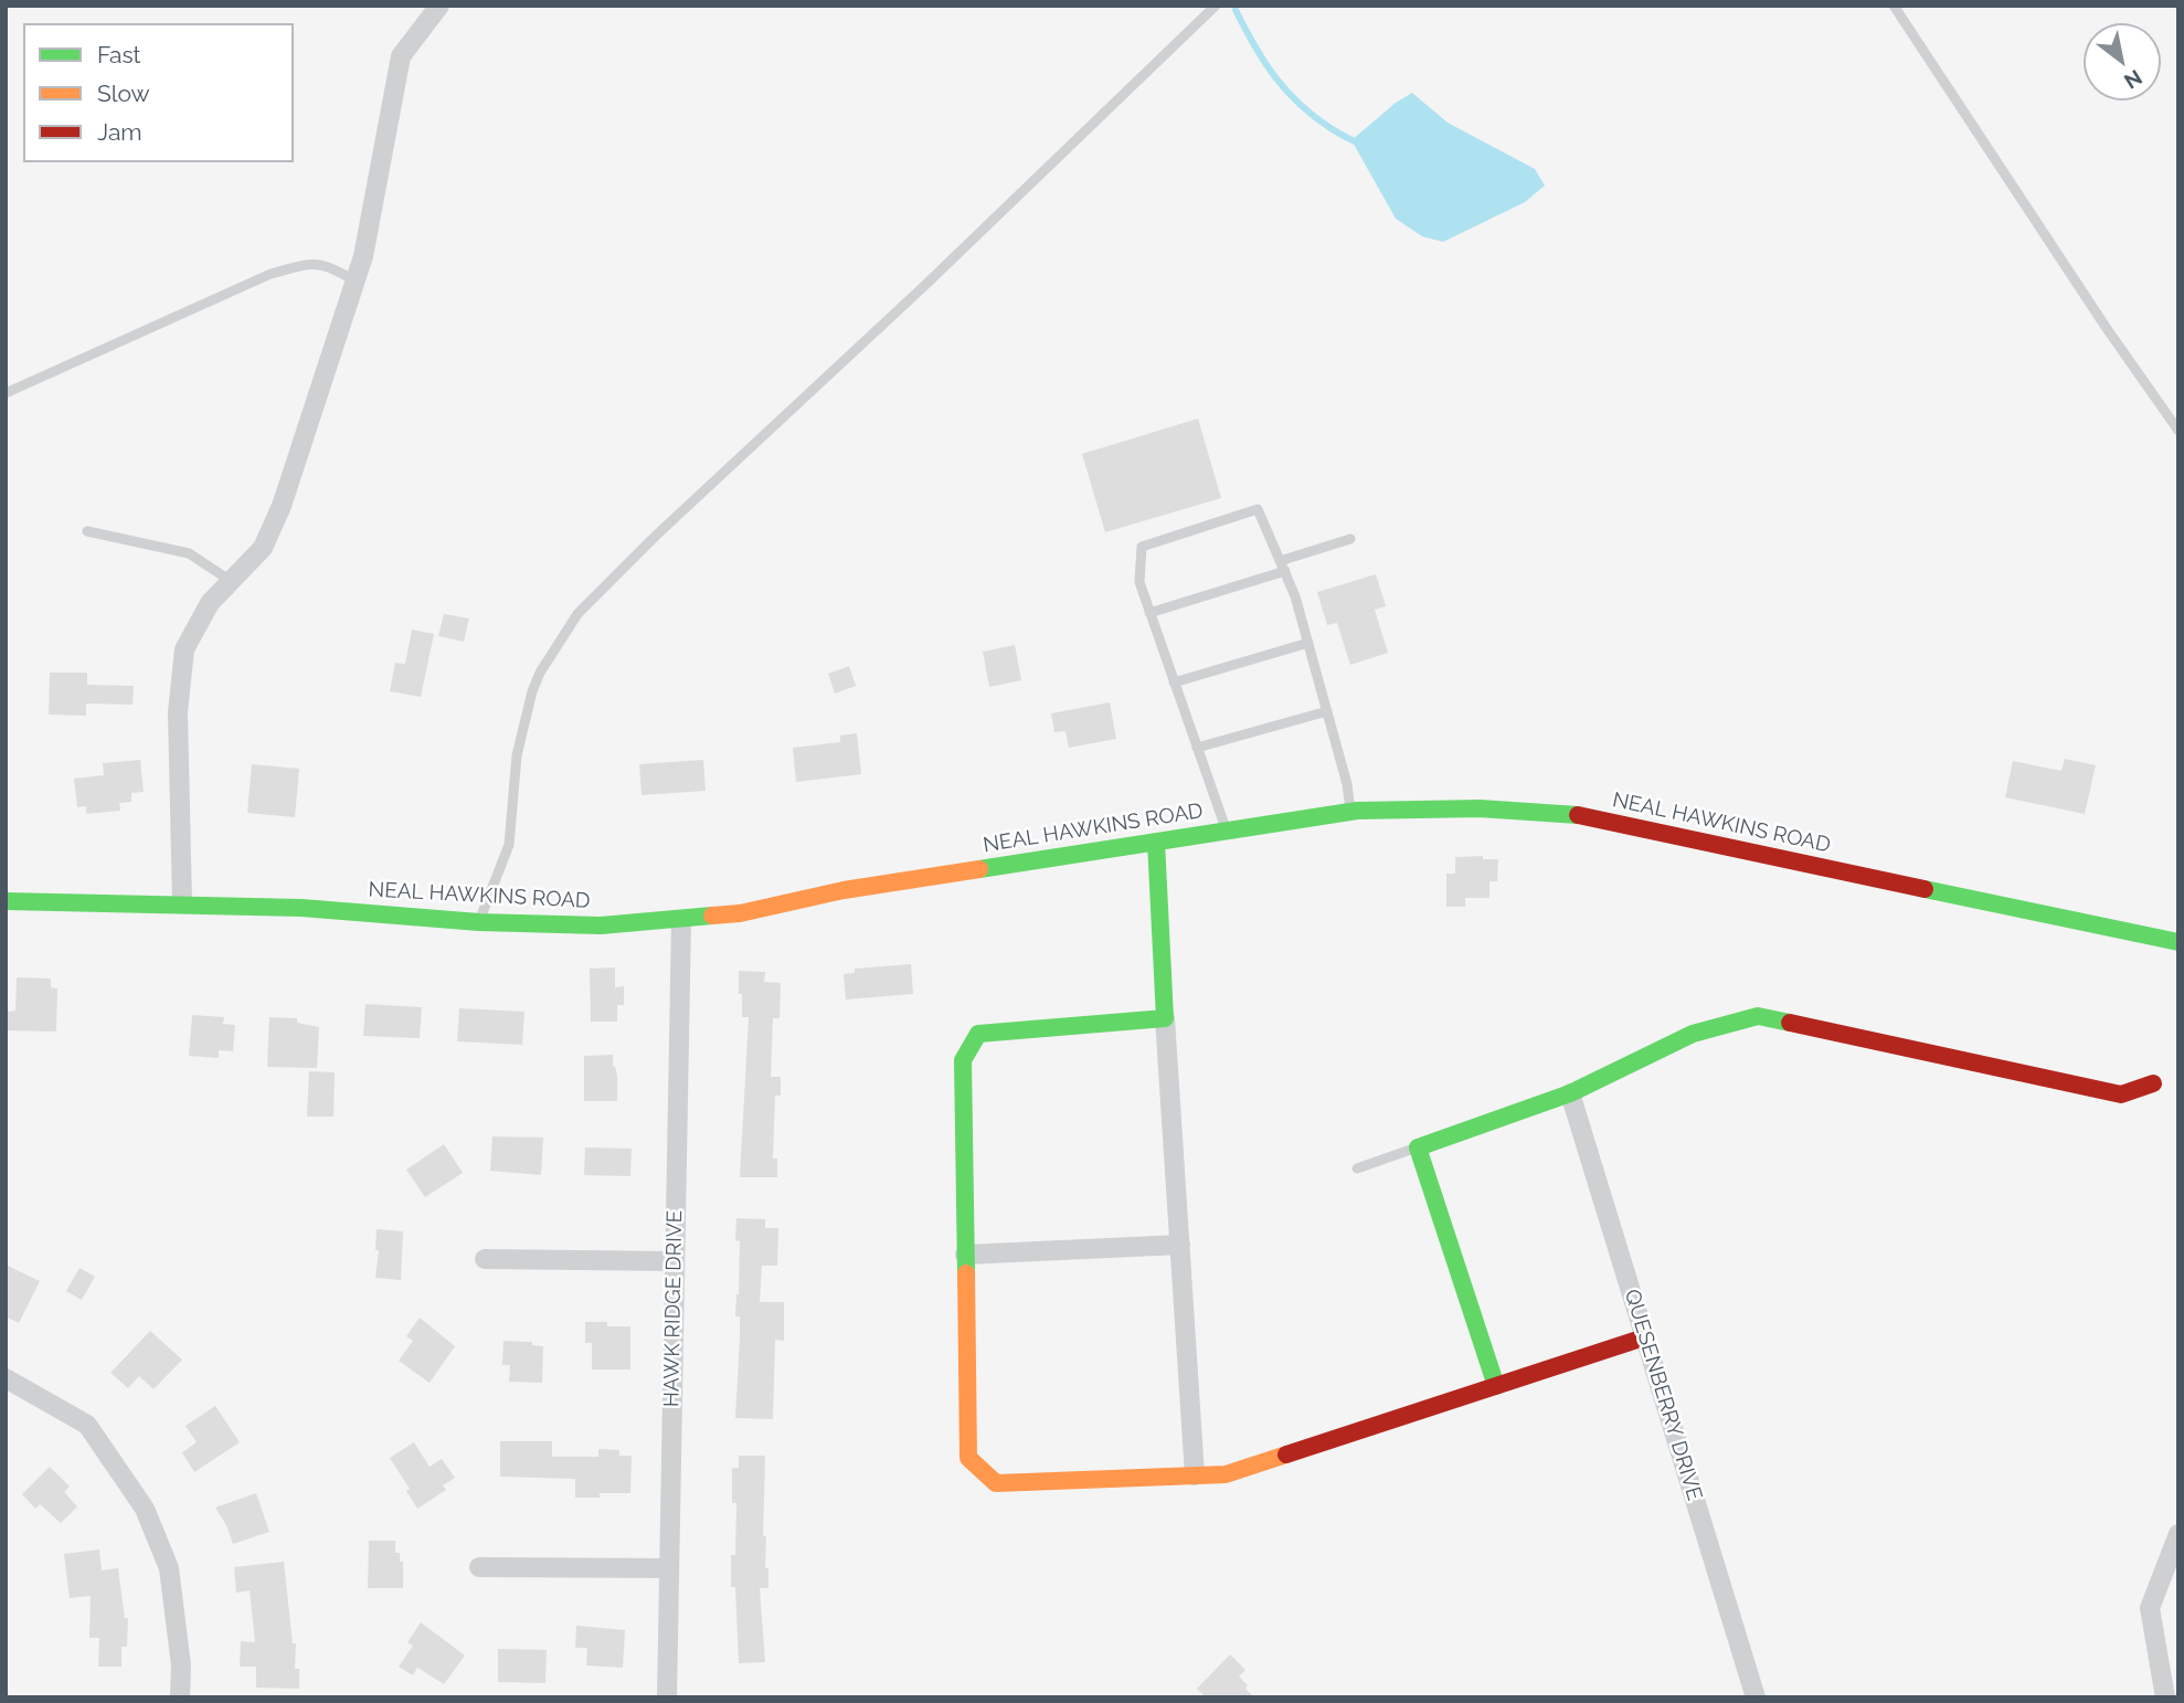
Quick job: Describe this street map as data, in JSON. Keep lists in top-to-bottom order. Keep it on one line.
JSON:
{"streets":{"street":["NEAL HAWKINS ROAD","HAWK RIDGE DRIVE","QUESENBERRY DRIVE"]},"crossings":[["NEAL HAWKINS ROAD","HAWK RIDGE DRIVE"]],"legend":["Fast","Slow","Jam"],"north":"bottom right"}
